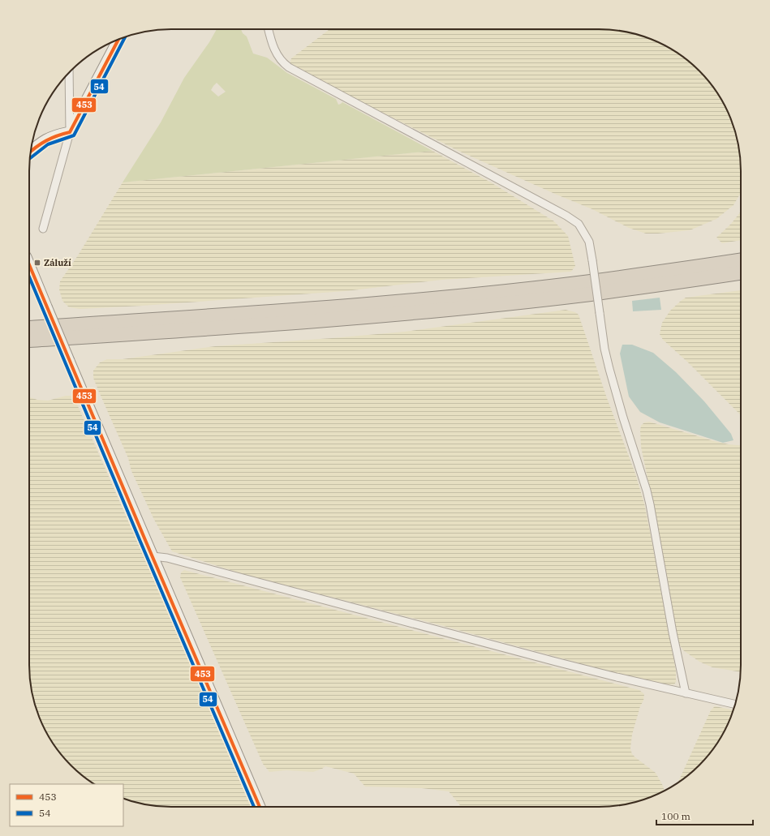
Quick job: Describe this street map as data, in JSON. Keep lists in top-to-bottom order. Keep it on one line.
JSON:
{"places":{"transit":["Záluží"]},"lines":["transit line 54","transit line 453"],"legend":["453","54"],"scale_bar":"100 m"}
